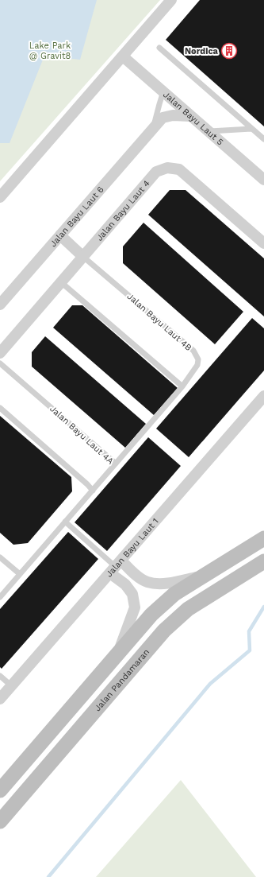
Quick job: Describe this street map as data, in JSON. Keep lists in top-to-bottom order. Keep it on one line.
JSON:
{"streets":{"main road":["Jalan Pandamaran"],"street":["Jalan Bayu Laut 5","Jalan Bayu Laut 4","Jalan Bayu Laut 6","Jalan Bayu Laut 4B","Jalan Bayu Laut 1"],"lane":["Jalan Bayu Laut 4A"]},"crossings":[["Jalan Bayu Laut 5","Jalan Bayu Laut 6"],["Jalan Bayu Laut 4","Jalan Bayu Laut 4B"],["Jalan Bayu Laut 6","Jalan Bayu Laut 4B"]],"parks":["Lake Park @ Gravit8"],"places":{"building":["Nordica"]}}
